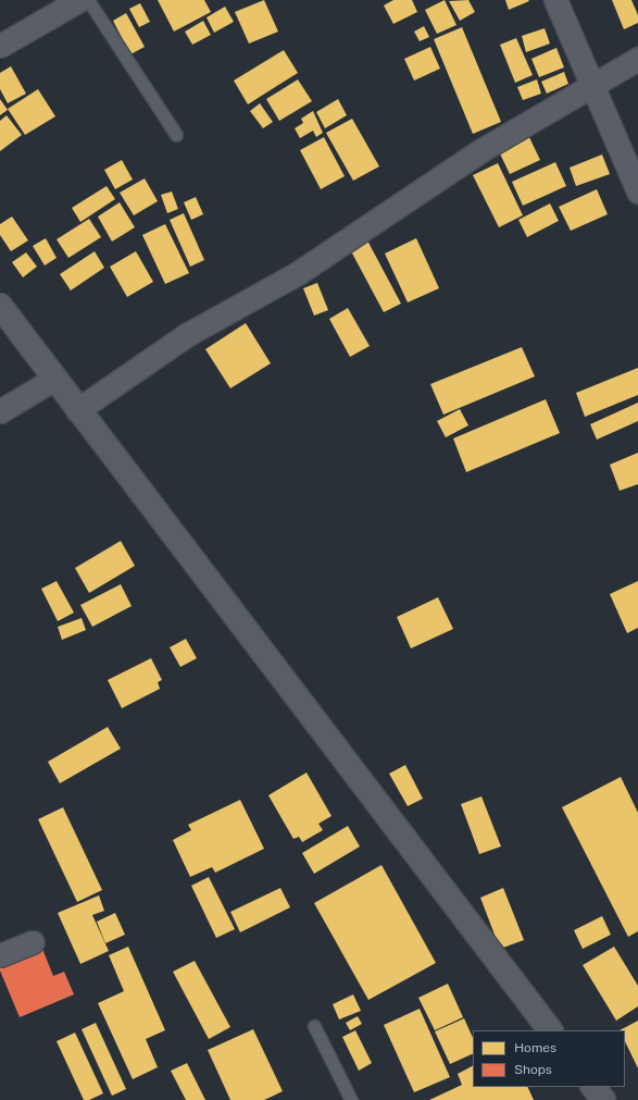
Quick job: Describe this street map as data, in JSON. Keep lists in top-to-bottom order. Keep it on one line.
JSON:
{"legend":["Homes","Shops"]}
